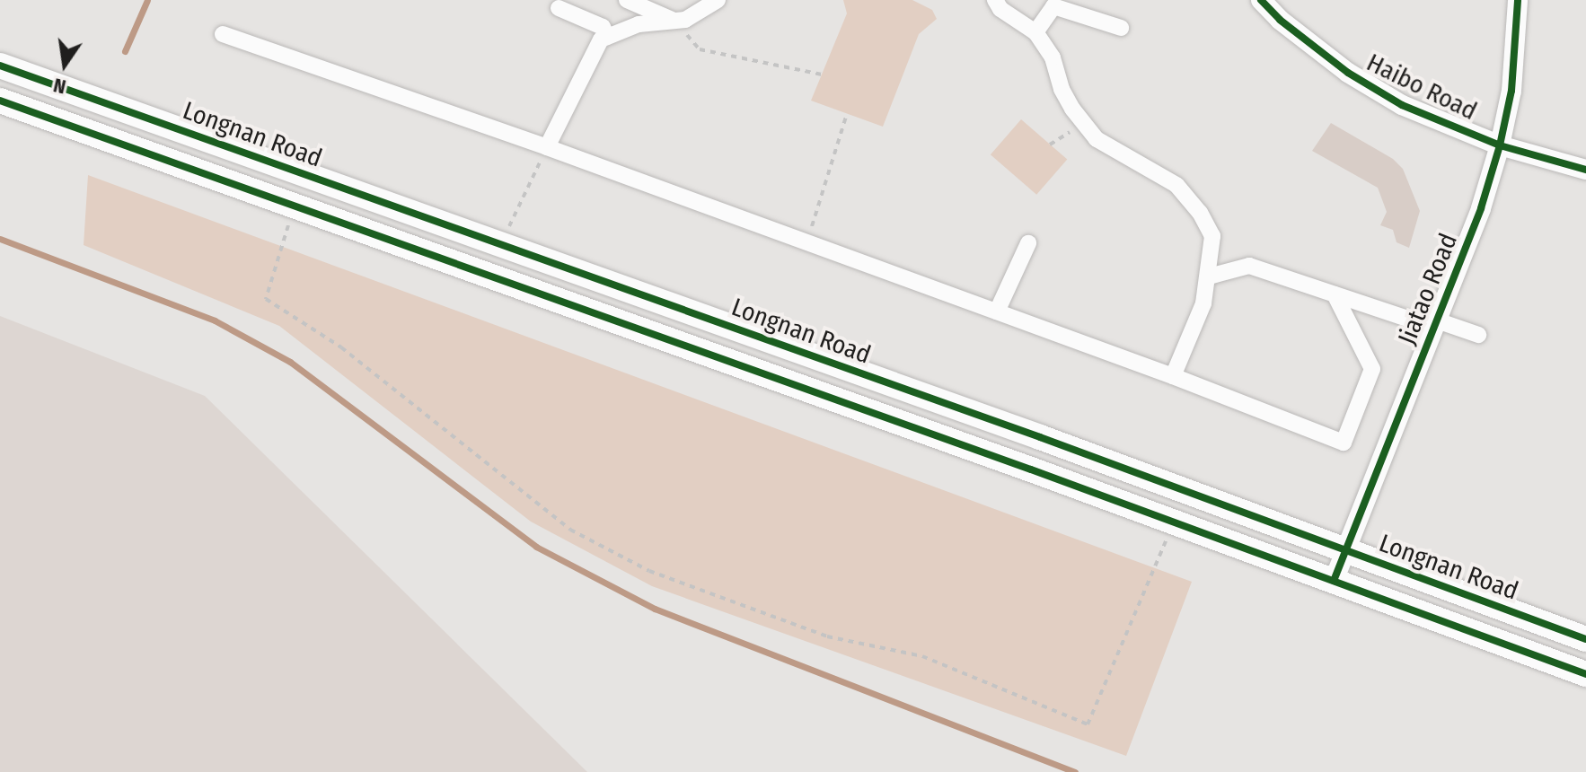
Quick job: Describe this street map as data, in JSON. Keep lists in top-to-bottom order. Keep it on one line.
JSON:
{"streets":{"main road":["Longnan Road"],"street":["Haibo Road","Jiatao Road"]},"crossings":[["Haibo Road","Jiatao Road"],["Longnan Road","Jiatao Road"]],"north":"bottom"}
